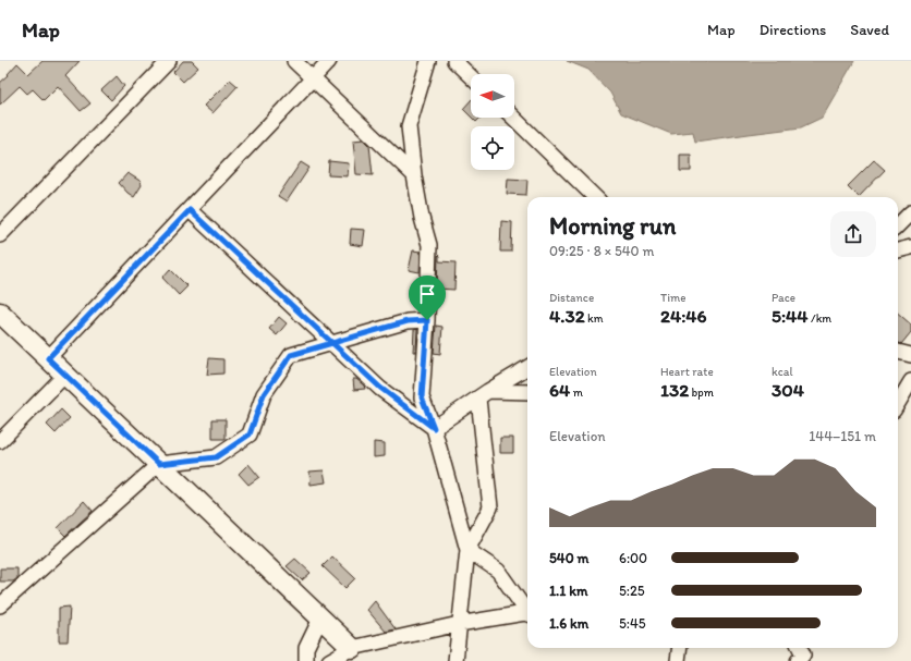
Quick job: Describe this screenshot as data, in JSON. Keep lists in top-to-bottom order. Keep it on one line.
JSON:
{"north":"left","page":{"header":"Map","nav":["Map","Directions","Saved"],"heading":["Morning run","09:25 · 8 × 540 m"],"stats":[["Distance","4.32 km"],["Time","24:46"],["Pace","5:44 /km"],["Elevation","64 m"],["Heart rate","132 bpm"],["kcal","304"]],"chart":["Elevation","144–151 m"],"list":[{"name":"540 m","note":"6:00"},{"name":"1.1 km","note":"5:25"},{"name":"1.6 km","note":"5:45"}]}}
